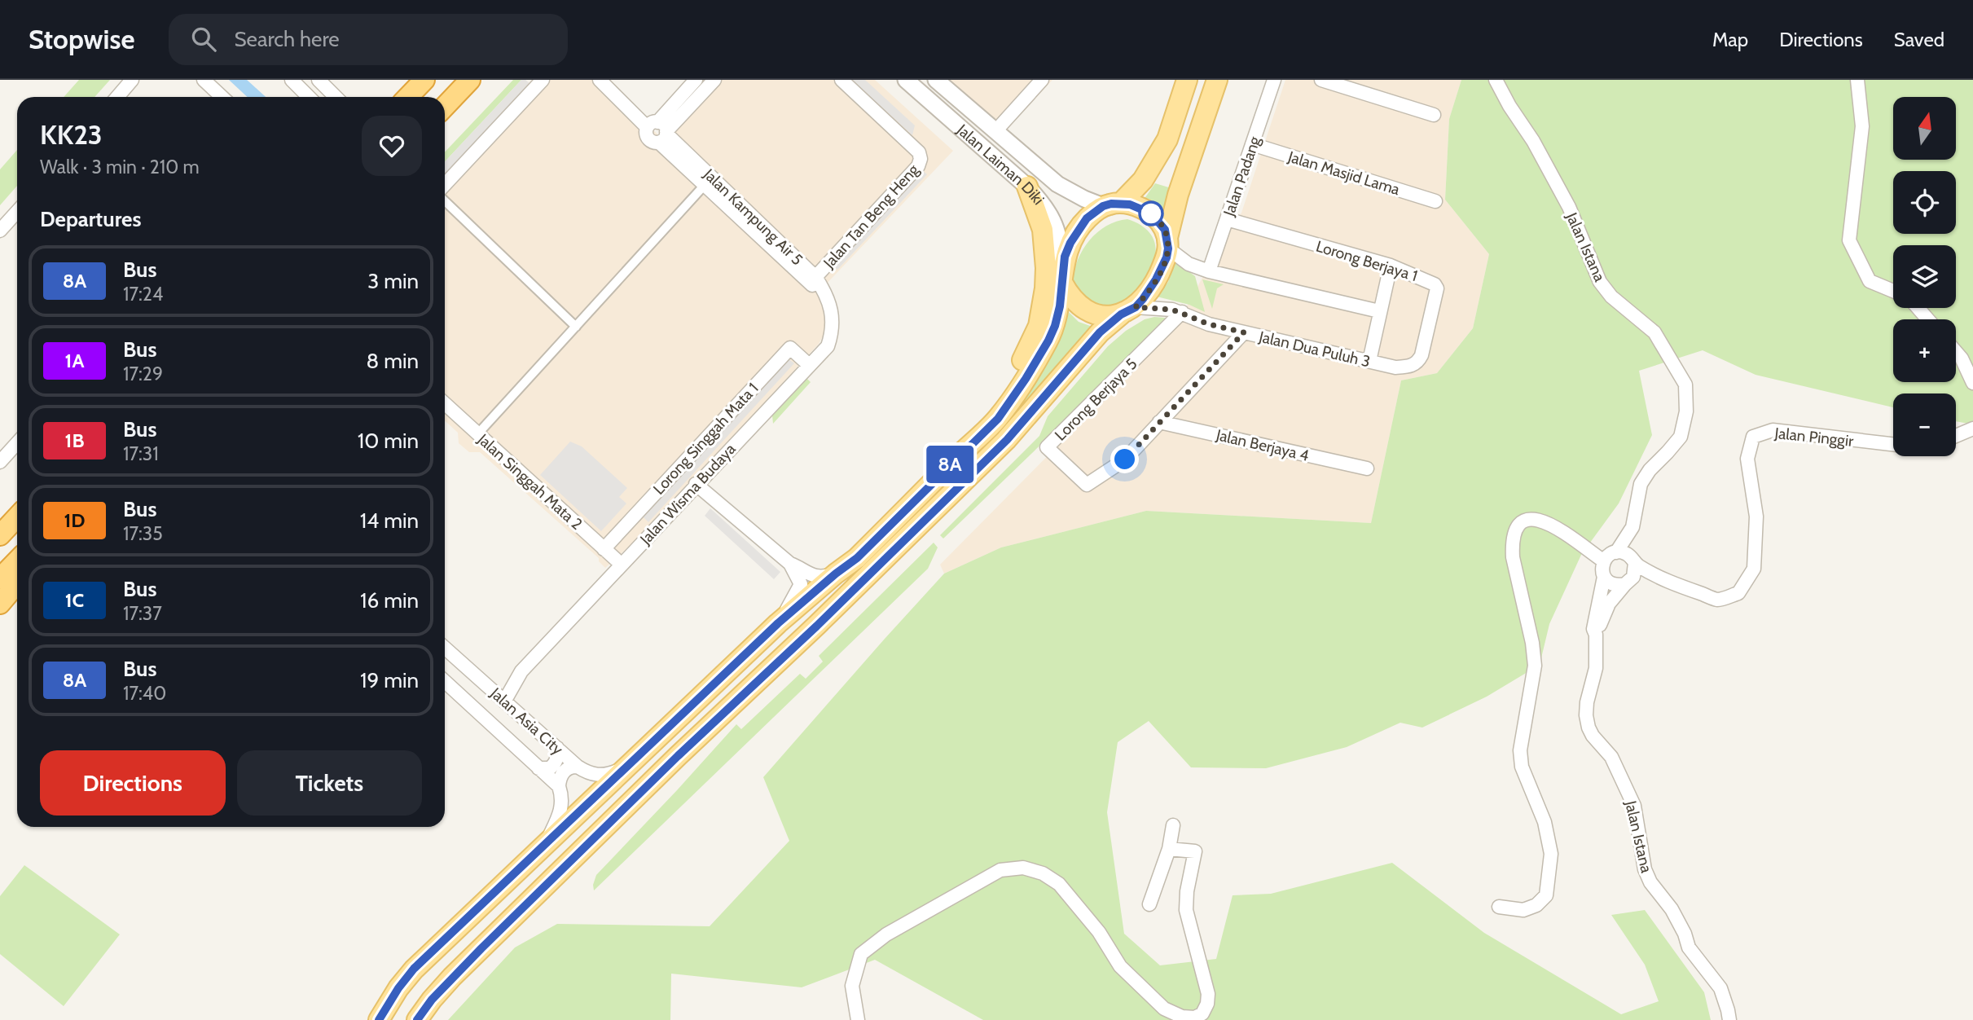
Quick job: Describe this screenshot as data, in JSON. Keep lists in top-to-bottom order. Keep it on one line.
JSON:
{"streets":{"street":["Jalan Laiman Diki","Jalan Masjid Lama","Jalan Padang","Jalan Tan Beng Heng","Jalan Kampung Air 5","Jalan Istana","Lorong Berjaya 1","Jalan Dua Puluh 3","Lorong Berjaya 5","Jalan Pinggir","Lorong Singgah Mata 1","Jalan Berjaya 4","Jalan Singgah Mata 2","Jalan Wisma Budaya","Jalan Asia City"]},"crossings":[["Jalan Laiman Diki","Jalan Dua Puluh 3"],["Jalan Masjid Lama","Jalan Padang"],["Jalan Padang","Lorong Berjaya 1"],["Jalan Tan Beng Heng","Jalan Kampung Air 5"],["Jalan Kampung Air 5","Jalan Wisma Budaya"],["Jalan Istana","Jalan Pinggir"],["Lorong Berjaya 1","Jalan Dua Puluh 3"],["Jalan Dua Puluh 3","Lorong Berjaya 5"],["Lorong Berjaya 5","Jalan Berjaya 4"],["Lorong Singgah Mata 1","Jalan Singgah Mata 2"],["Lorong Singgah Mata 1","Jalan Wisma Budaya"],["Jalan Singgah Mata 2","Jalan Wisma Budaya"],["Jalan Wisma Budaya","Jalan Asia City"]],"lines":["bus line 8A"],"north":"top","page":{"header":"Stopwise","search":"Search here","nav":["Map","Directions","Saved"],"on_map":"8A","map_buttons":["+","−"],"heading":[["KK23","Walk · 3 min · 210 m"],"Departures"],"list":[{"mark":"8A","name":"Bus","note":"17:24","value":"3 min"},{"mark":"1A","name":"Bus","note":"17:29","value":"8 min"},{"mark":"1B","name":"Bus","note":"17:31","value":"10 min"},{"mark":"1D","name":"Bus","note":"17:35","value":"14 min"},{"mark":"1C","name":"Bus","note":"17:37","value":"16 min"},{"mark":"8A","name":"Bus","note":"17:40","value":"19 min"}],"buttons":["Directions","Tickets"]}}
